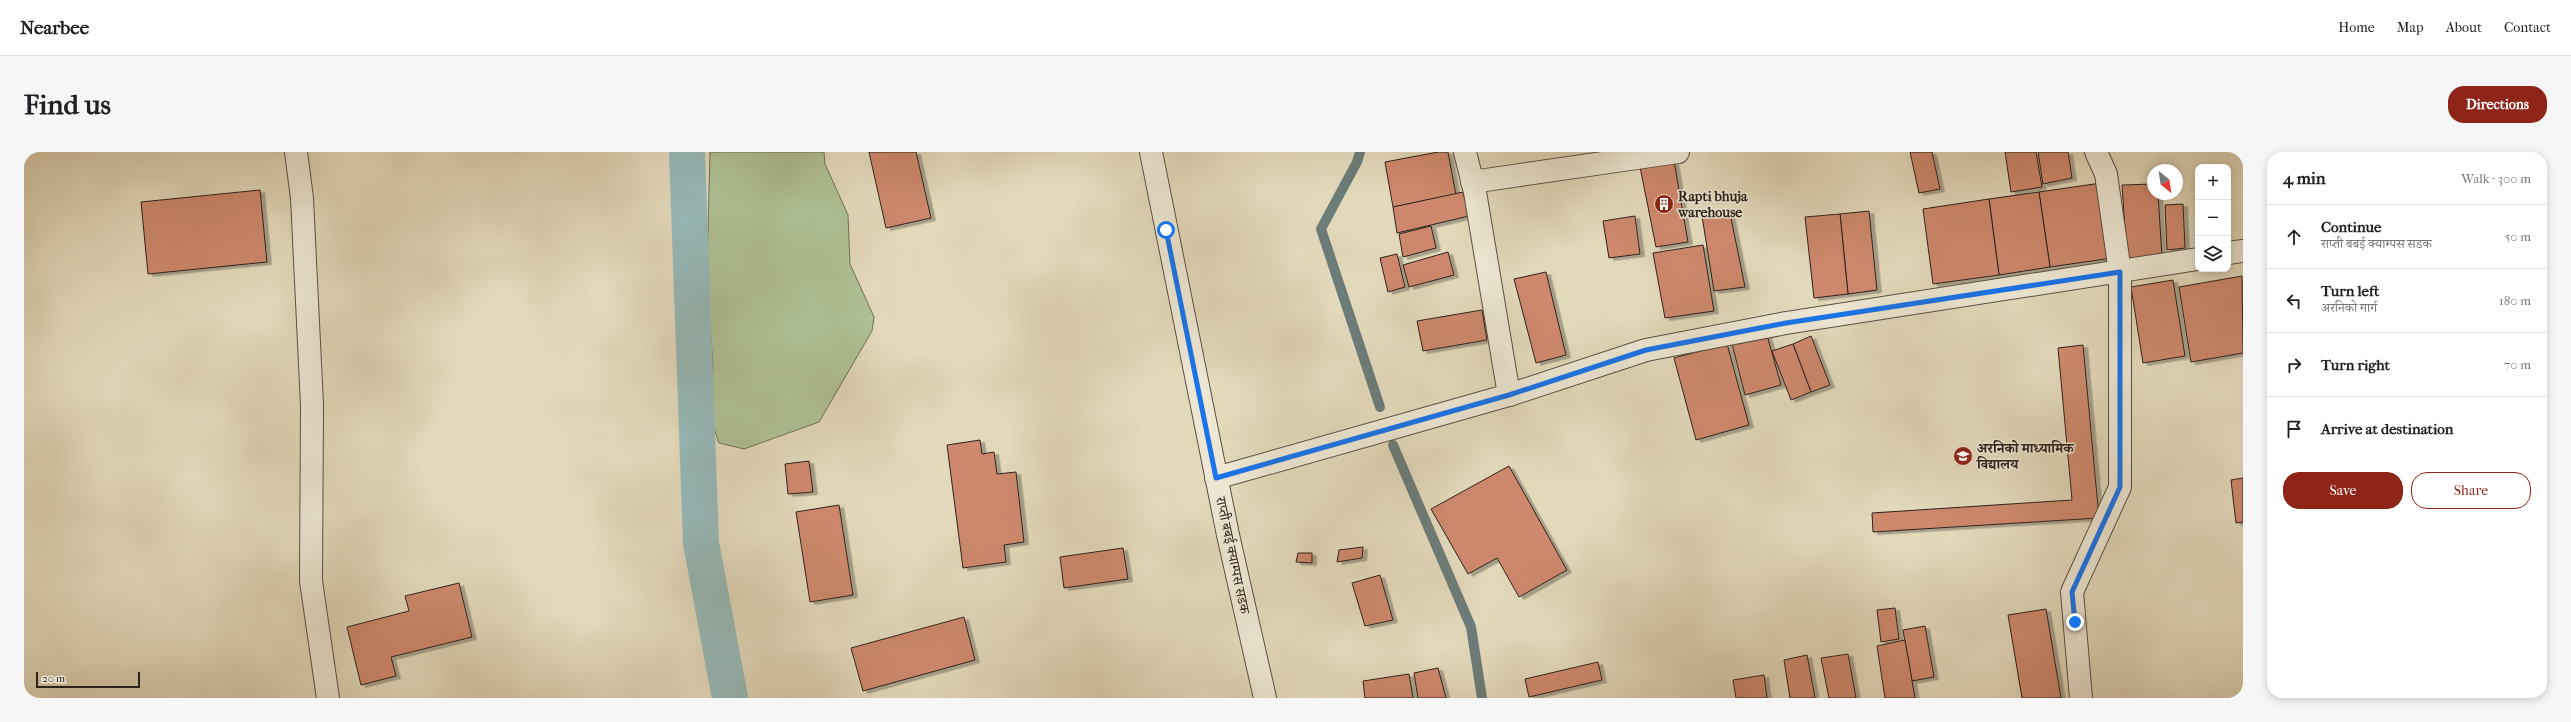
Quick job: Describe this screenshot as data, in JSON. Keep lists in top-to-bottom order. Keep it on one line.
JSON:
{"streets":{"street":["राप्ती बबई क्याम्पस सडक"]},"places":{"building":["Rapti bhuja warehouse"],"school or university":["अरनिको माध्यामिक विद्यालय"]},"scale_bar":"20 m","north":"bottom right","page":{"header":"Nearbee","nav":["Home","Map","About","Contact"],"buttons":["Directions",["Save","Share"]],"title":"Find us","heading":["4 min","Walk · 300 m"],"map_buttons":["+","−"],"list":[["Continue","राप्ती बबई क्याम्पस सडक","50 m"],["Turn left","अरनिको मार्ग","180 m"],["Turn right","70 m"],"Arrive at destination"],"scale":"20 m"}}
